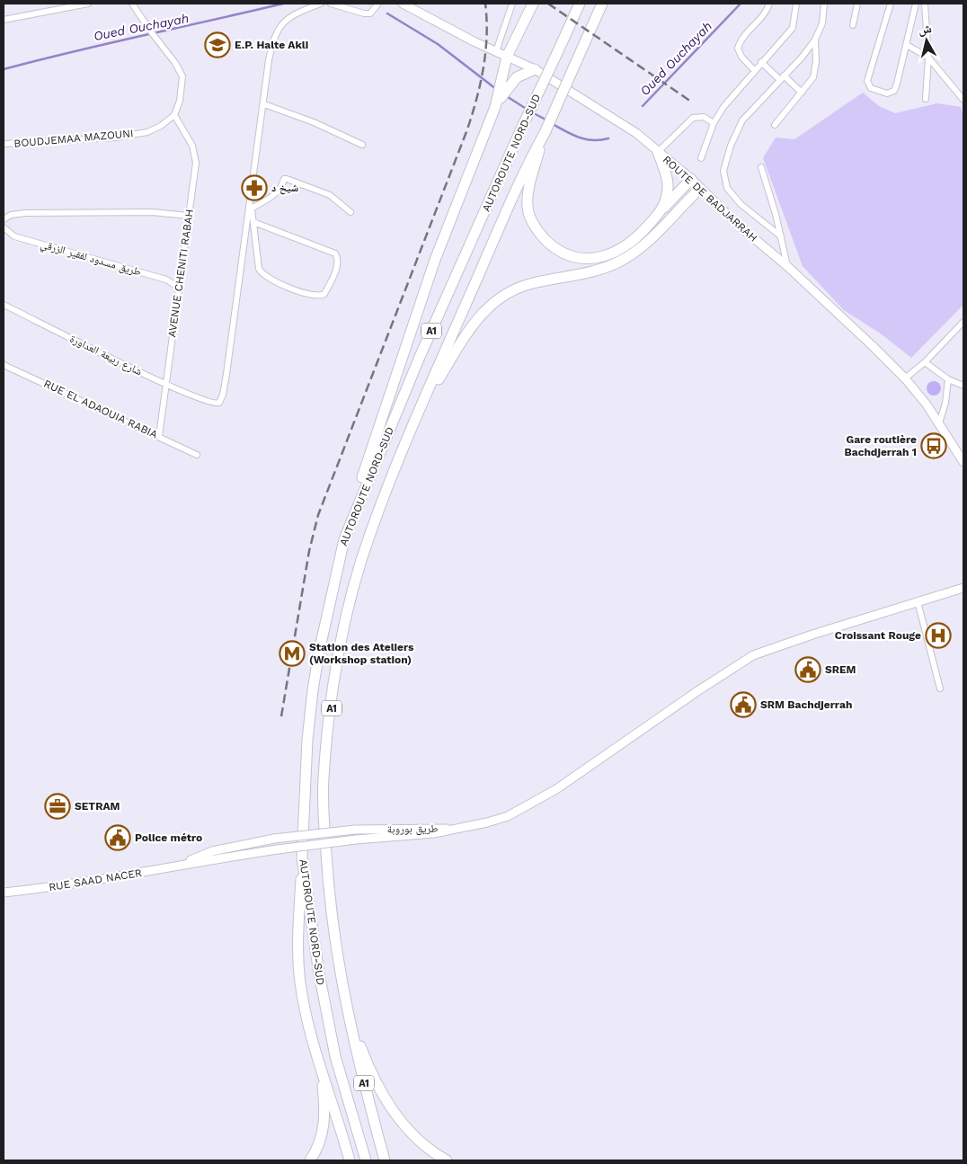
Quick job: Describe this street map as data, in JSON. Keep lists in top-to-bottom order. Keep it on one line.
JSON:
{"streets":{"highway":["AUTOROUTE NORD-SUD","A1"],"main road":["ROUTE DE BADJARRAH","طريق بوروبة","RUE SAAD NACER"],"street":["BOUDJEMAA MAZOUNI","طريق مسدود لفقير الزرقي","AVENUE CHENITI RABAH","شارع ربيعة العداورة","RUE EL ADAOUIA RABIA"]},"crossings":[["BOUDJEMAA MAZOUNI","AVENUE CHENITI RABAH"],["طريق مسدود لفقير الزرقي","AVENUE CHENITI RABAH"],["AVENUE CHENITI RABAH","شارع ربيعة العداورة"],["AVENUE CHENITI RABAH","RUE EL ADAOUIA RABIA"],["طريق بوروبة","RUE SAAD NACER"]],"water":["Oued Ouchayah"],"places":{"school or university":["E.P. Halte Akli"],"pharmacy":["شيخ د"],"bus stop":["Gare routière Bachdjerrah 1"],"hospital":["Croissant Rouge"],"metro station":["Station des Ateliers (Workshop station)"],"public building":["SREM","SRM Bachdjerrah","Police métro"],"office":["SETRAM"]},"north":"top"}
